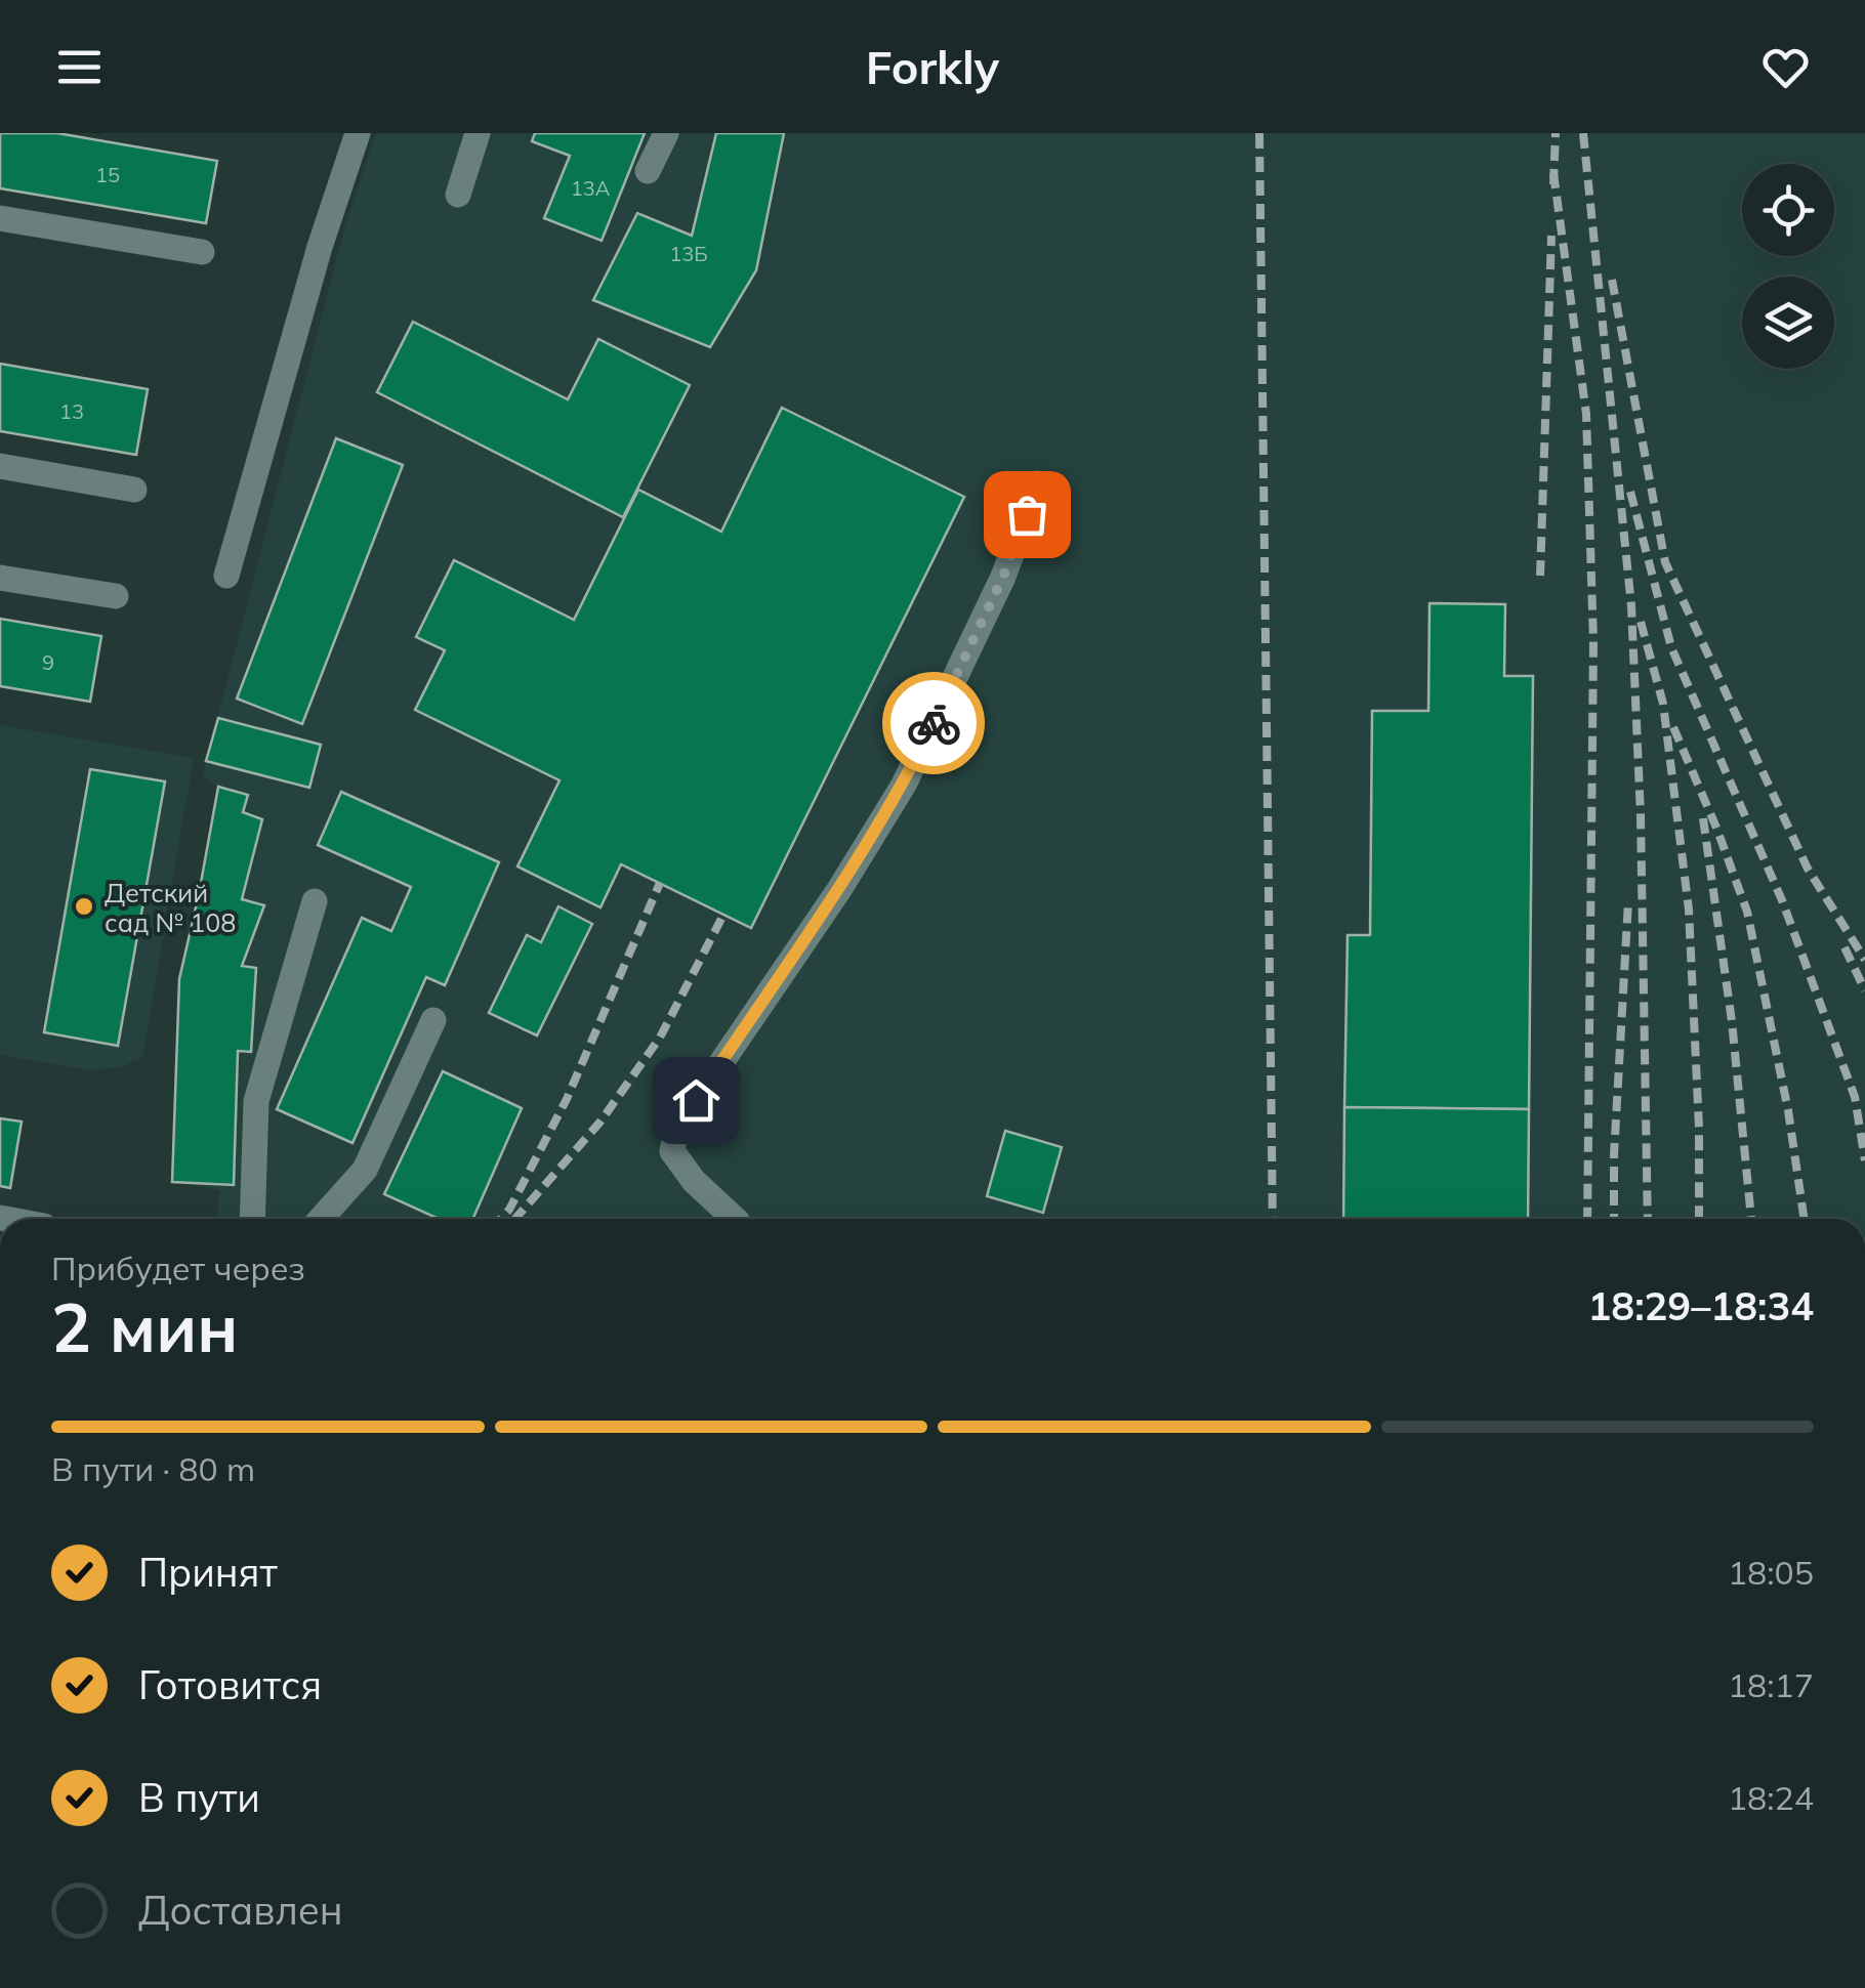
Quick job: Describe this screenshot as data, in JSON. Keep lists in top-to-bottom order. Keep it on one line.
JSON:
{"places":["Детский сад № 108"],"house_numbers":["15","13А","13Б","13","9"],"page":{"header":"Forkly","heading":["2 мин","Прибудет через","18:29–18:34"],"bar":"В пути · 80 m","list":[["Принят","18:05"],["Готовится","18:17"],["В пути","18:24"],"Доставлен"]}}
